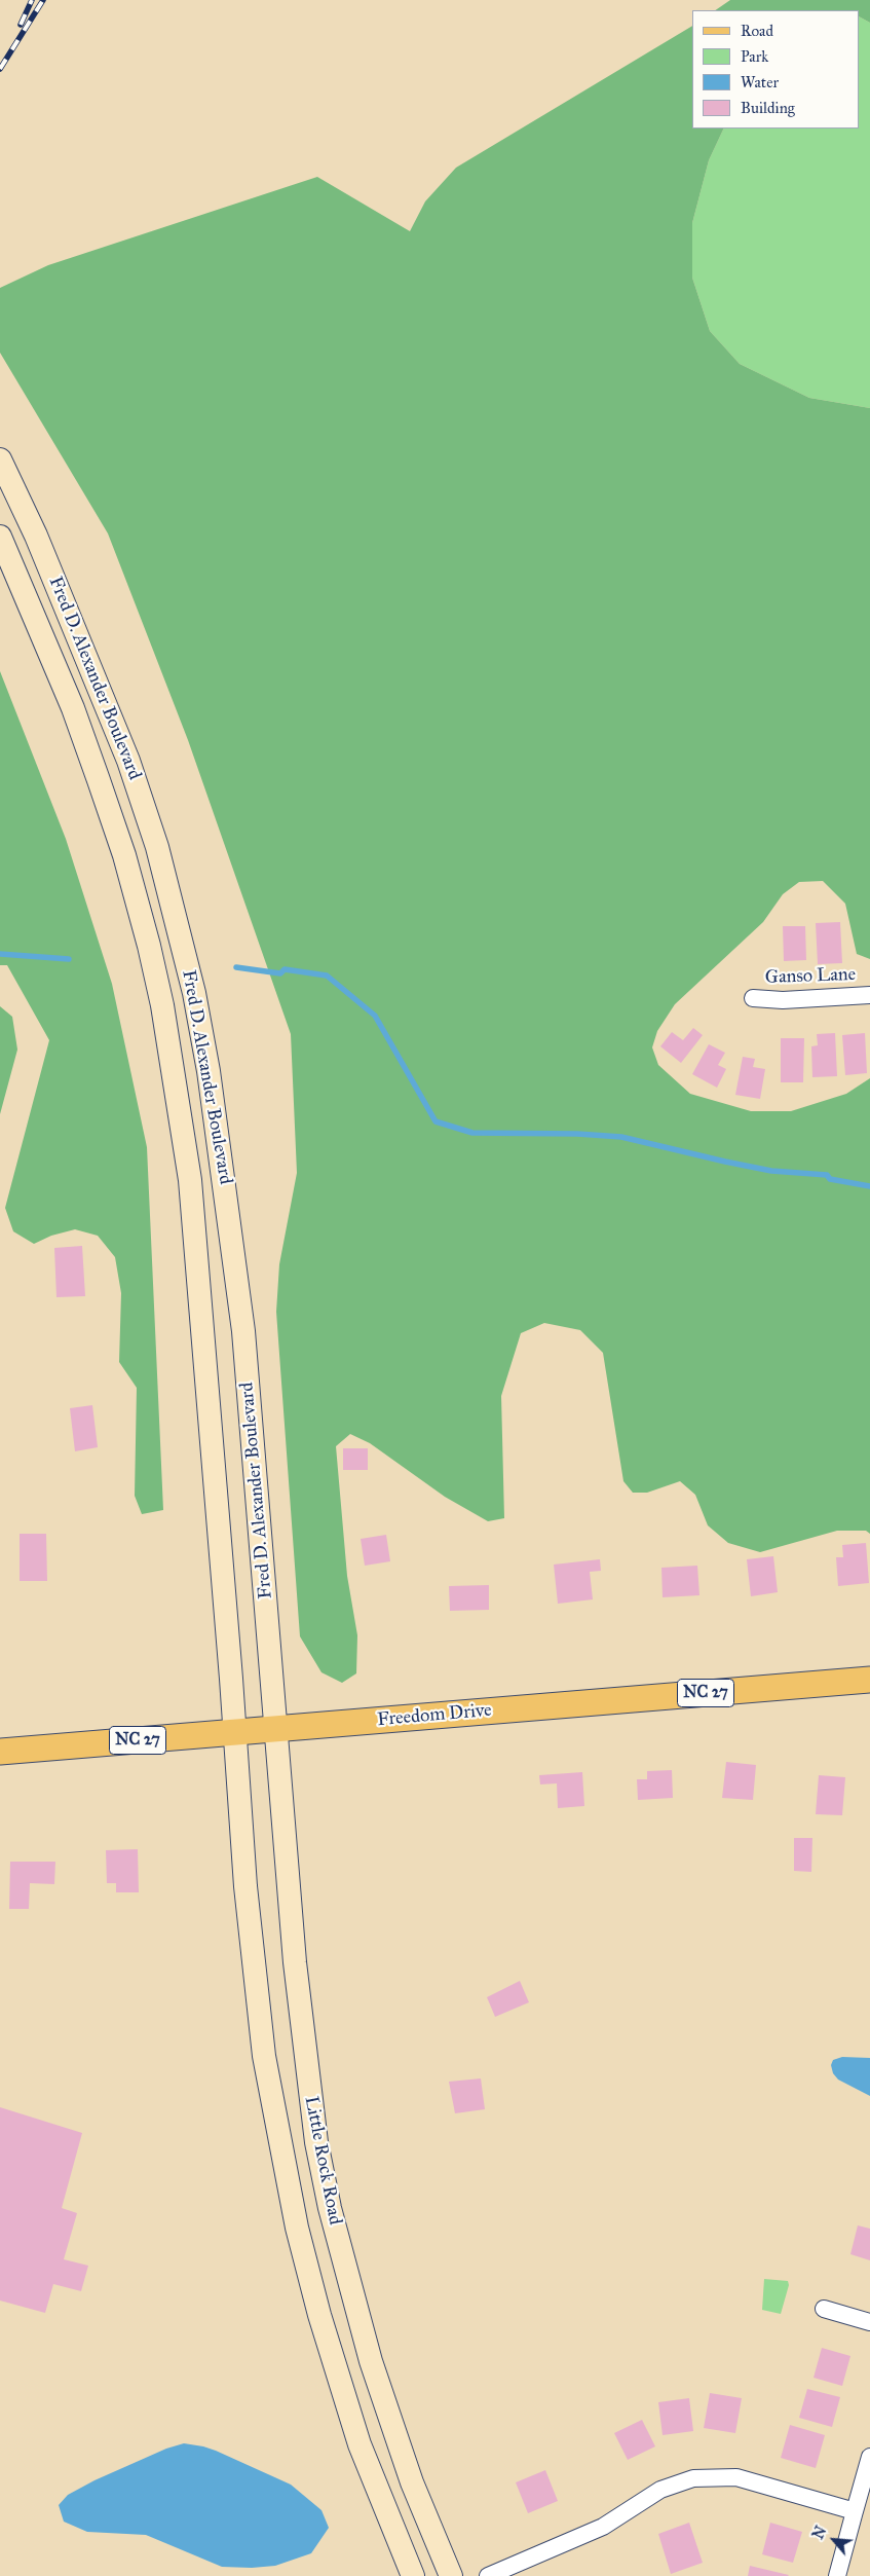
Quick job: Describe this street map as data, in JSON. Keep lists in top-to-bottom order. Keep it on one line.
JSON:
{"streets":{"main road":["Fred D. Alexander Boulevard","NC 27","Freedom Drive","Little Rock Road"],"street":["Ganso Lane"]},"crossings":[["Fred D. Alexander Boulevard","Freedom Drive"],["Fred D. Alexander Boulevard","Little Rock Road"],["Freedom Drive","Little Rock Road"]],"legend":["Road","Park","Water","Building"],"north":"top left"}
